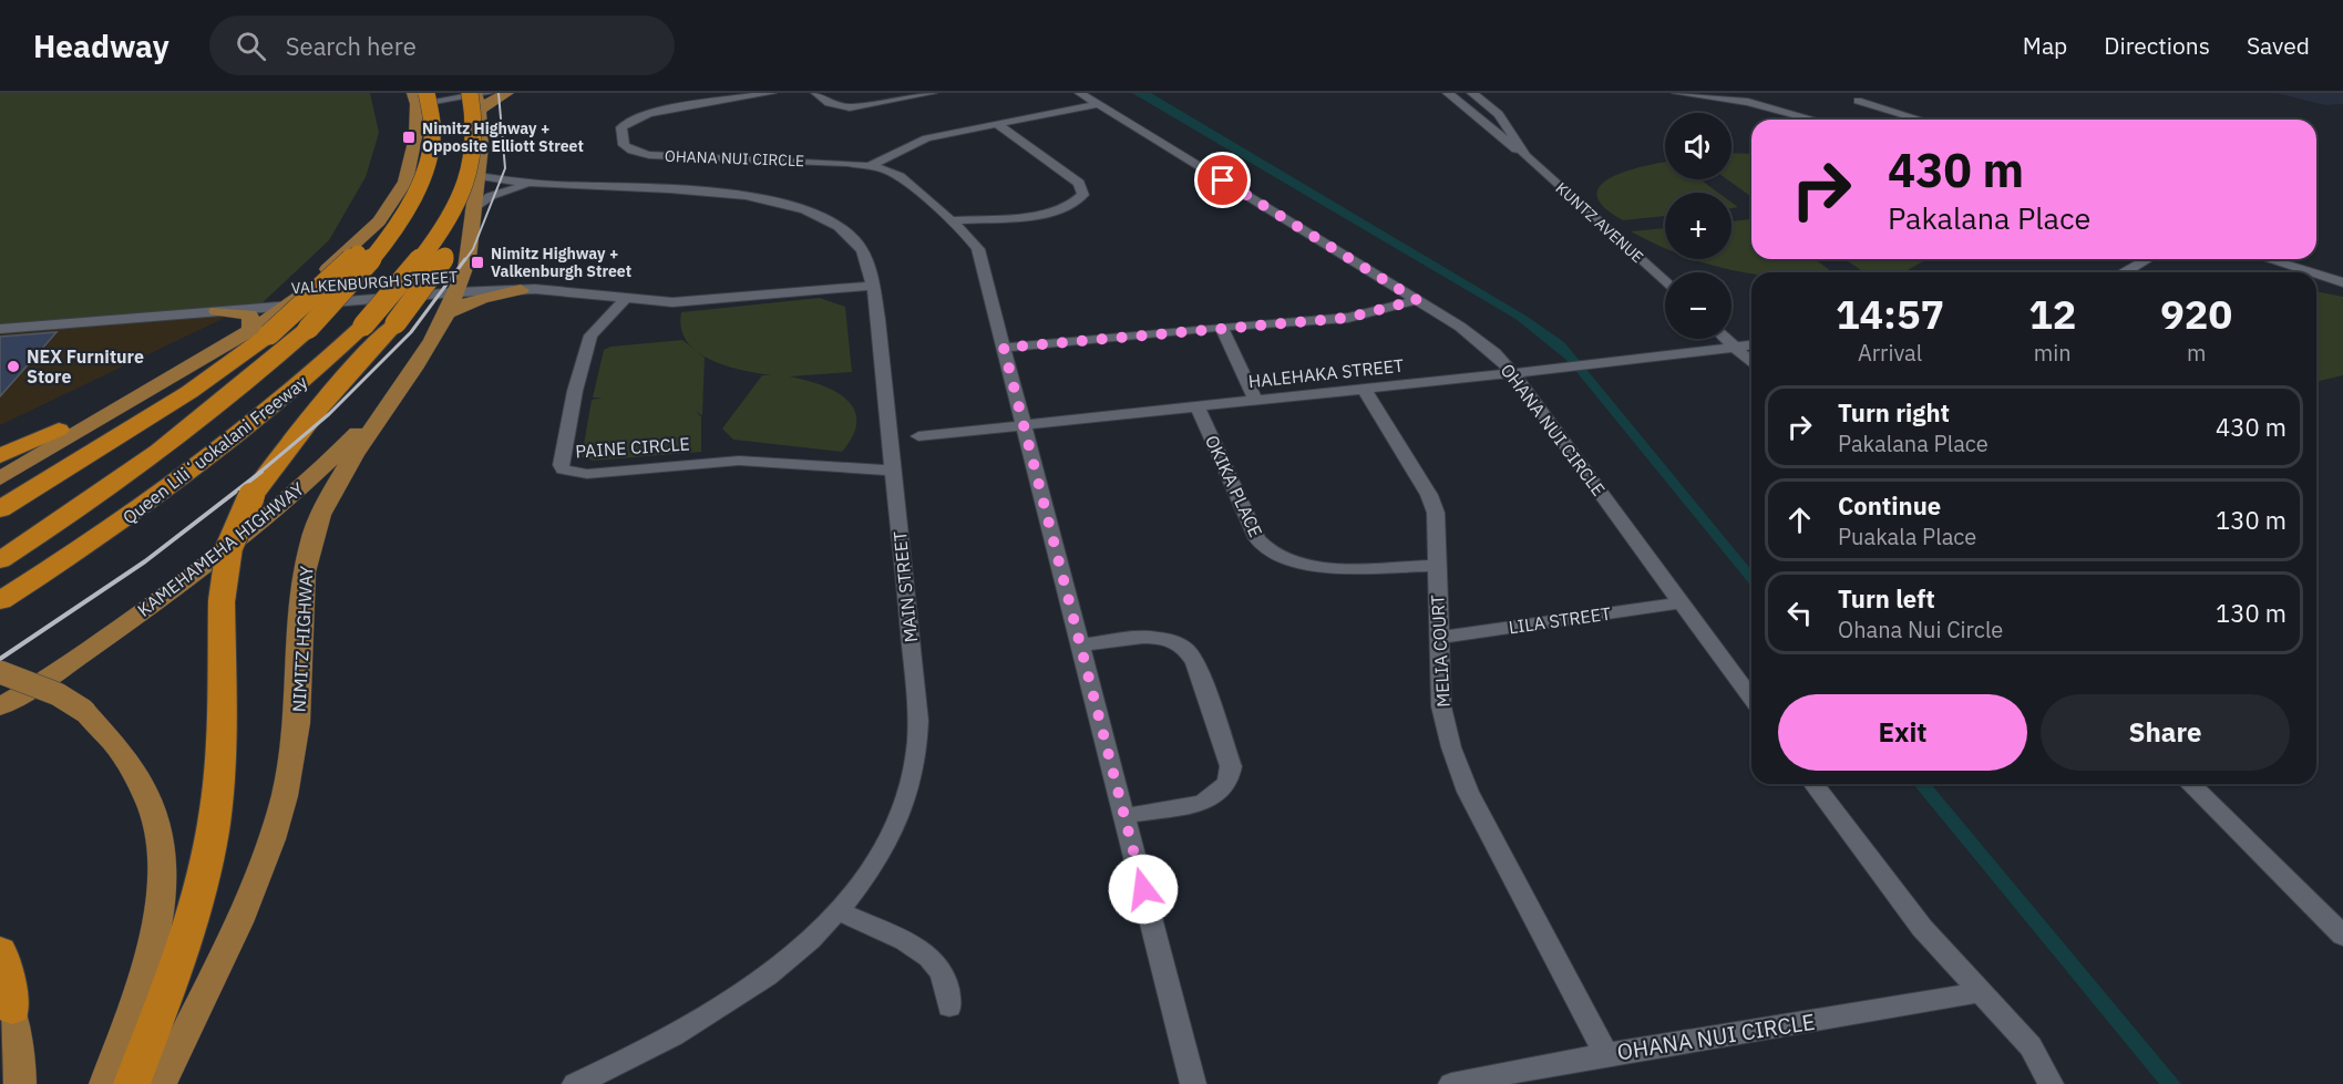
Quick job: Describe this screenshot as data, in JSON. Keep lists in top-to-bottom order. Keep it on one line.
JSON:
{"streets":{"highway":["Queen Liliʻuokalani Freeway"],"main road":["KAMEHAMEHA HIGHWAY","NIMITZ HIGHWAY"],"street":["OHANA NUI CIRCLE","KUNTZ AVENUE","VALKENBURGH STREET","HALEHAKA STREET","PAINE CIRCLE","OKIKA PLACE","MAIN STREET","LILA STREET","MELIA COURT"]},"crossings":[["OHANA NUI CIRCLE","HALEHAKA STREET"],["OHANA NUI CIRCLE","LILA STREET"],["OHANA NUI CIRCLE","MELIA COURT"],["VALKENBURGH STREET","PAINE CIRCLE"],["VALKENBURGH STREET","MAIN STREET"],["VALKENBURGH STREET","NIMITZ HIGHWAY"],["HALEHAKA STREET","OKIKA PLACE"],["HALEHAKA STREET","MELIA COURT"],["PAINE CIRCLE","MAIN STREET"],["Queen Liliʻuokalani Freeway","MAIN STREET"],["Queen Liliʻuokalani Freeway","NIMITZ HIGHWAY"],["OKIKA PLACE","MELIA COURT"],["KAMEHAMEHA HIGHWAY","NIMITZ HIGHWAY"],["MAIN STREET","NIMITZ HIGHWAY"],["LILA STREET","MELIA COURT"]],"places":{"transit":["Nimitz Highway + Opposite Elliott Street","Nimitz Highway + Valkenburgh Street"],"other":["NEX Furniture Store"]},"page":{"header":"Headway","search":"Search here","nav":["Map","Directions","Saved"],"map_buttons":["+","−"],"turn":["430 m","Pakalana Place"],"eta":["14:57","Arrival","12","min","920","m"],"list":[{"name":"Turn right","note":"Pakalana Place","value":"430 m"},{"name":"Continue","note":"Puakala Place","value":"130 m"},{"name":"Turn left","note":"Ohana Nui Circle","value":"130 m"}],"buttons":["Exit","Share"]}}
